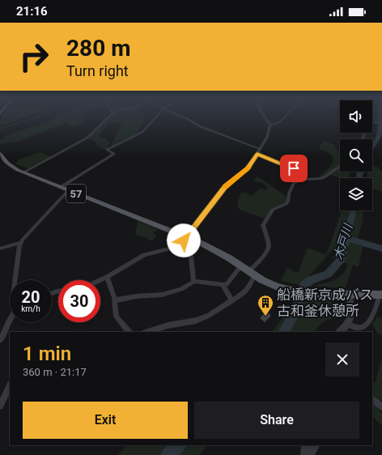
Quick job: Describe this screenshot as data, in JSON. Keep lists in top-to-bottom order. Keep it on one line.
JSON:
{"streets":{"main road":["57"]},"water":["木戸川"],"places":{"building":["船橋新京成バス 古和釜休憩所"]},"page":{"status":"21:16","turn":["280 m","Turn right"],"speed":"20 km/h","limit":"30","heading":["1 min","360 m · 21:17"],"buttons":["Exit","Share"]}}
